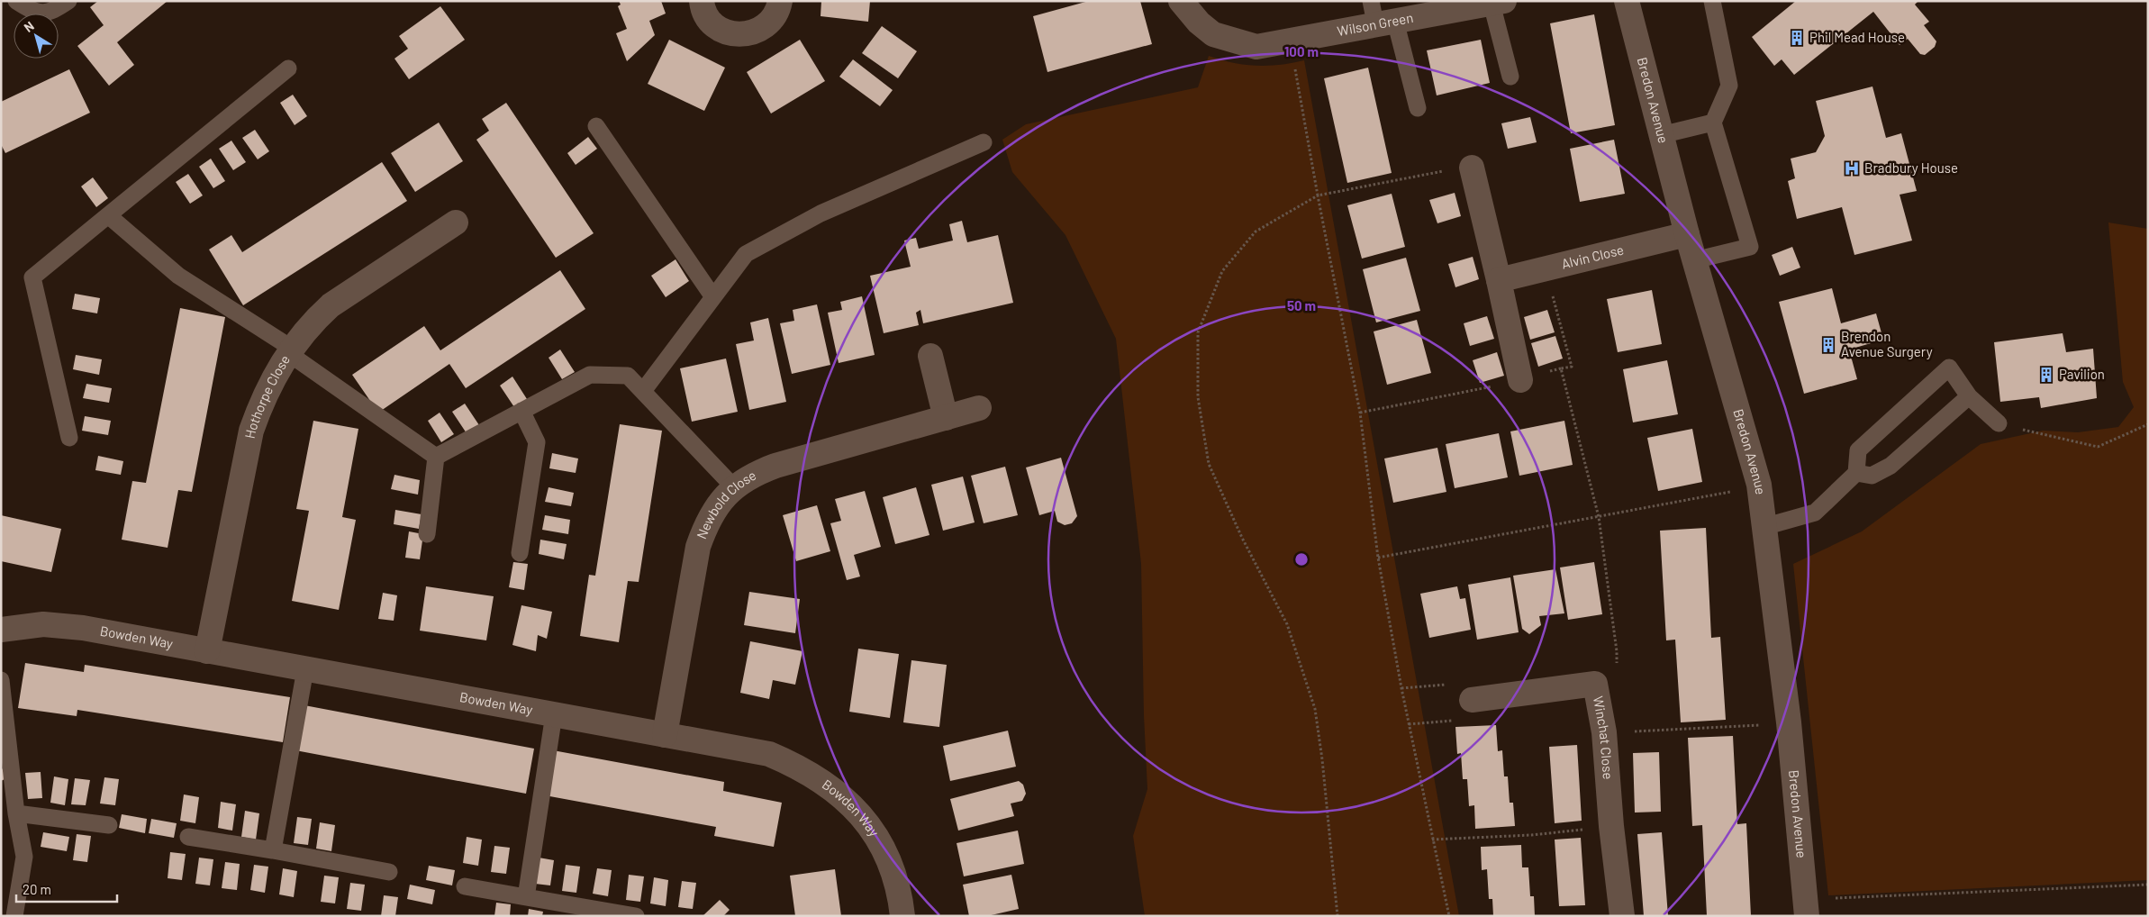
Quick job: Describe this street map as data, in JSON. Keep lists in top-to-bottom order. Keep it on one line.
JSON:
{"streets":{"street":["Wilson Green","Bredon Avenue","Alvin Close","Hothorpe Close","Newbold Close","Bowden Way","Winchat Close"]},"crossings":[["Bredon Avenue","Alvin Close"],["Hothorpe Close","Bowden Way"],["Newbold Close","Bowden Way"]],"places":{"building":["Phil Mead House","Brendon Avenue Surgery","Pavilion"],"hospital":["Bradbury House"]},"scale_bar":"20 m","north":"top left","rings":["100 m","50 m"]}
